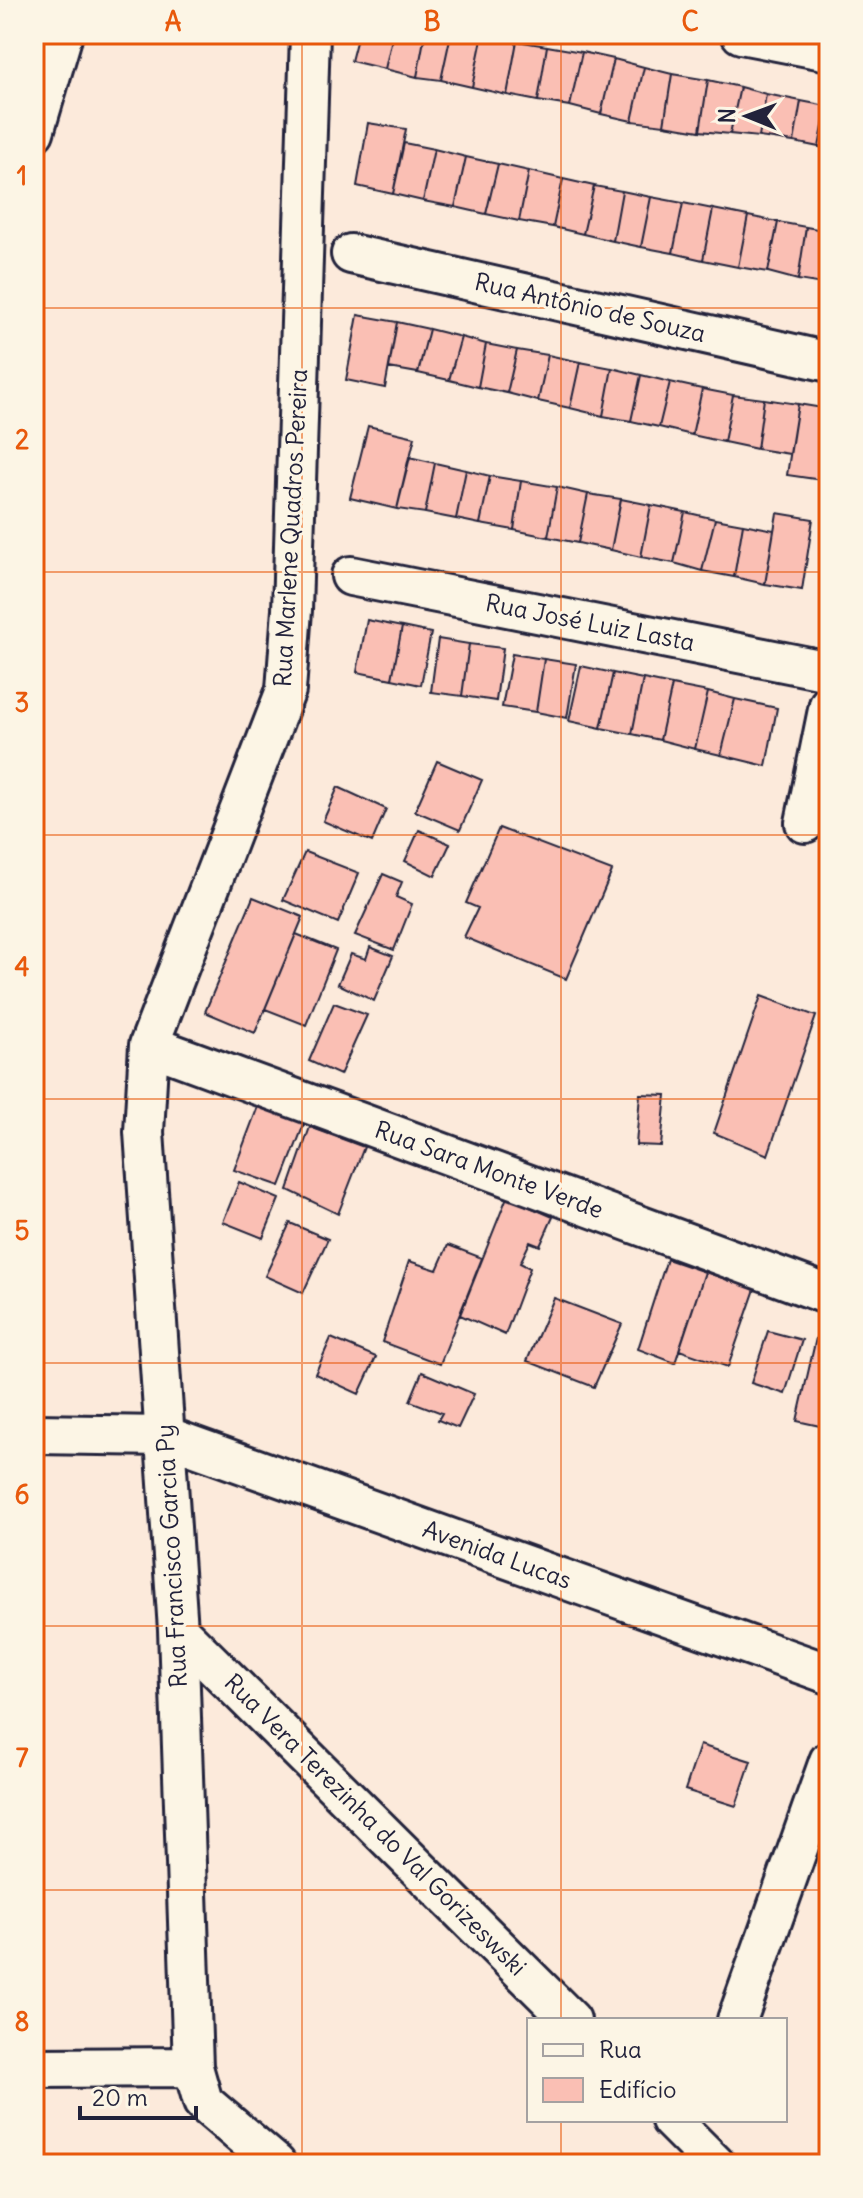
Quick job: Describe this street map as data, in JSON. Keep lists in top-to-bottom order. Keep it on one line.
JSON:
{"streets":{"street":["Rua Antônio de Souza","Rua Marlene Quadros Pereira","Rua José Luiz Lasta","Rua Sara Monte Verde","Avenida Lucas","Rua Francisco Garcia Py","Rua Vera Terezinha do Val Gorizeswski"]},"crossings":[["Rua Marlene Quadros Pereira","Rua Sara Monte Verde"],["Rua Marlene Quadros Pereira","Rua Francisco Garcia Py"],["Rua Sara Monte Verde","Rua Francisco Garcia Py"],["Avenida Lucas","Rua Francisco Garcia Py"],["Rua Francisco Garcia Py","Rua Vera Terezinha do Val Gorizeswski"]],"legend":["Rua","Edifício"],"scale_bar":"20 m","north":"left","grid":{"columns":["A","B","C"],"rows":["1","2","3","4","5","6","7","8"]}}
